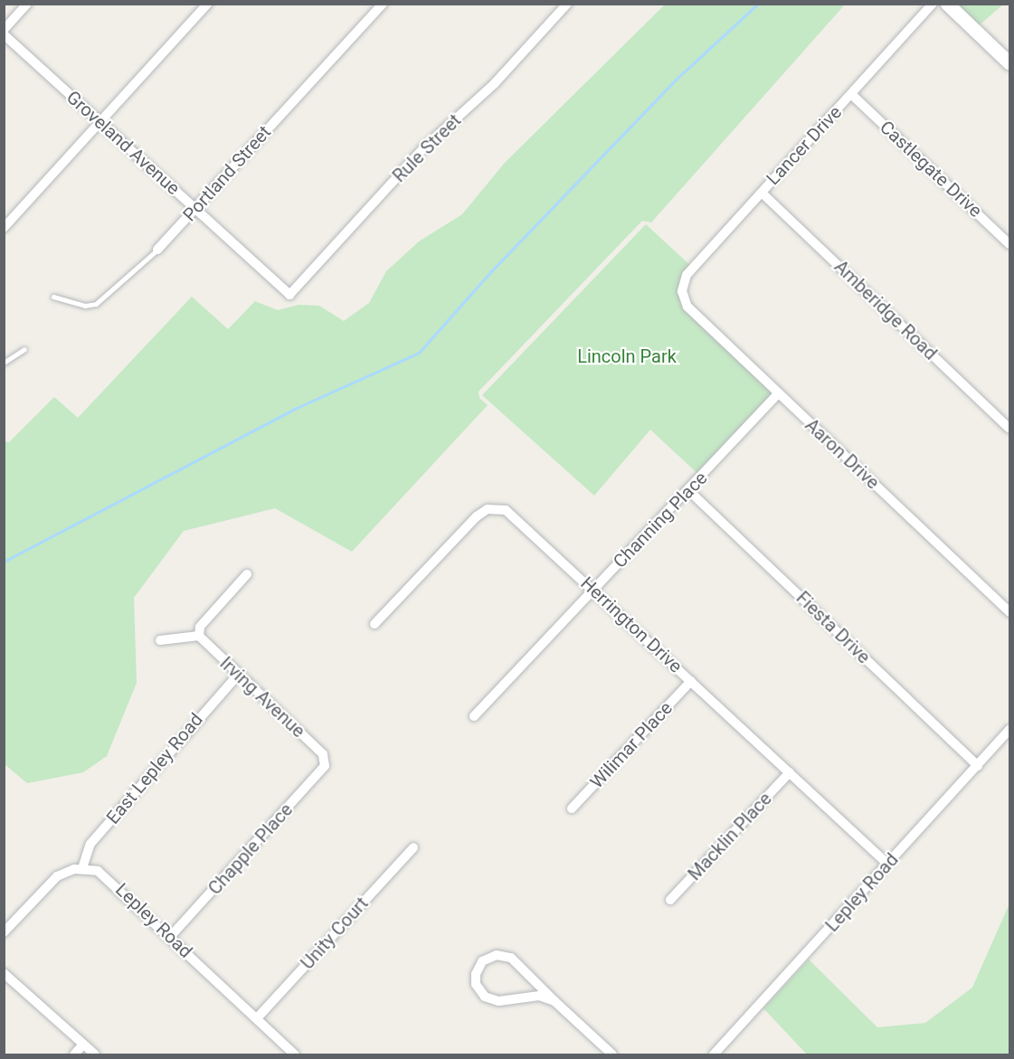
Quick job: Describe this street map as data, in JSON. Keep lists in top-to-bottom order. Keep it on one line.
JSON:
{"streets":{"street":["Groveland Avenue","Lancer Drive","Rule Street","Castlegate Drive","Portland Street","Amberidge Road","Aaron Drive","Channing Place","Herrington Drive","Fiesta Drive","Irving Avenue","Wilimar Place","East Lepley Road","Macklin Place","Chapple Place","Lepley Road","Unity Court"]},"crossings":[["Groveland Avenue","Rule Street"],["Groveland Avenue","Portland Street"],["Lancer Drive","Castlegate Drive"],["Lancer Drive","Amberidge Road"],["Lancer Drive","Aaron Drive"],["Aaron Drive","Channing Place"],["Channing Place","Herrington Drive"],["Channing Place","Fiesta Drive"],["Herrington Drive","Wilimar Place"],["Herrington Drive","Macklin Place"],["Herrington Drive","Lepley Road"],["Fiesta Drive","Lepley Road"],["Irving Avenue","East Lepley Road"],["Irving Avenue","Chapple Place"],["East Lepley Road","Lepley Road"],["Chapple Place","Lepley Road"],["Lepley Road","Unity Court"]],"parks":["Lincoln Park"]}
